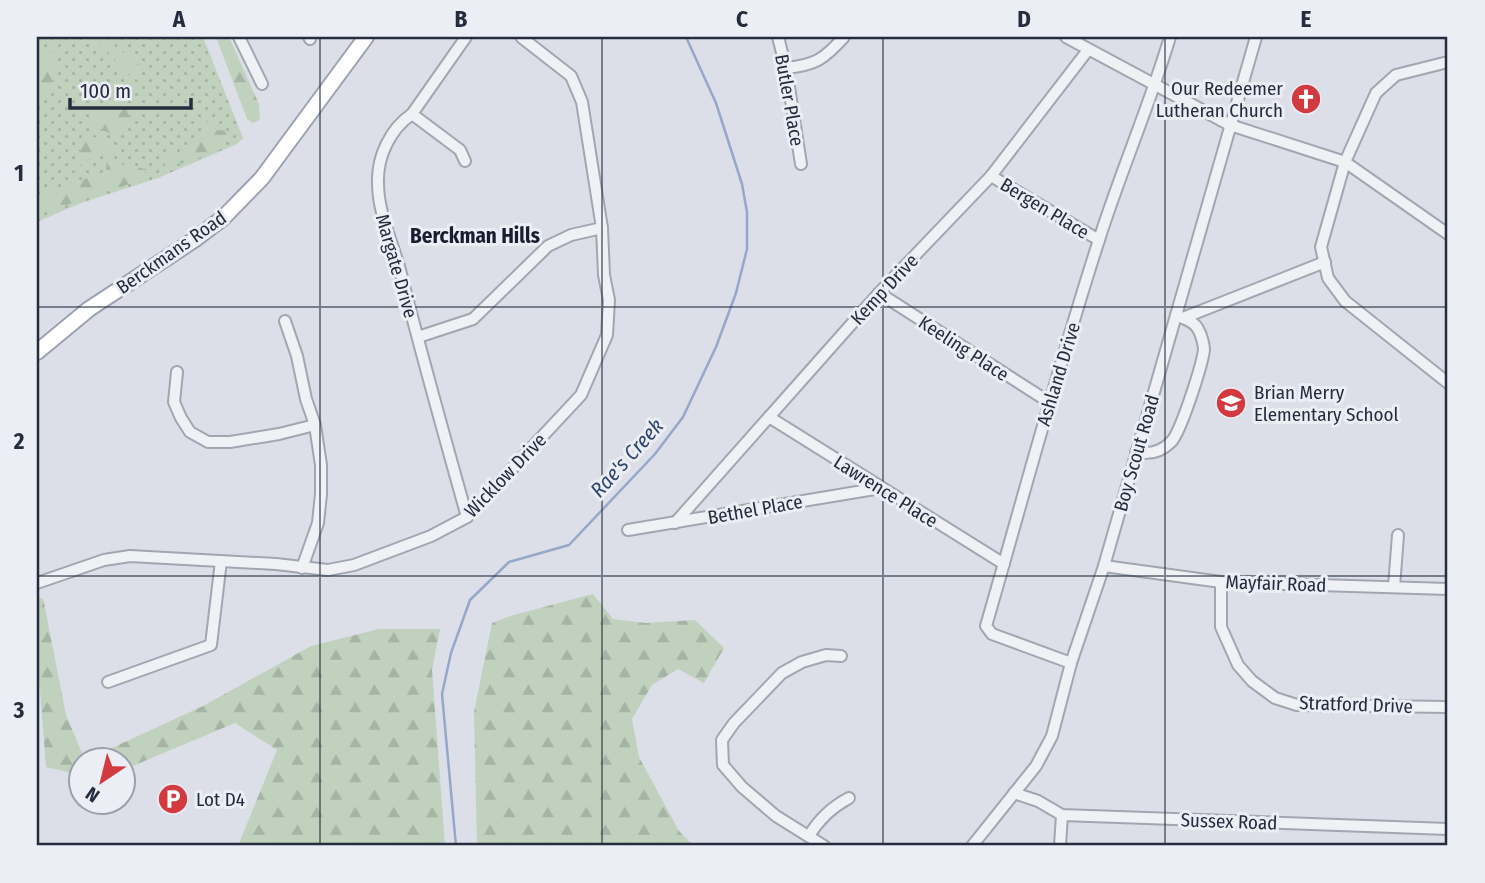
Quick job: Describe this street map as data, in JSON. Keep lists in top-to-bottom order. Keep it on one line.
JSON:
{"streets":{"main road":["Berckmans Road"],"street":["Butler Place","Bergen Place","Margate Drive","Kemp Drive","Keeling Place","Ashland Drive","Boy Scout Road","Wicklow Drive","Lawrence Place","Bethel Place","Mayfair Road","Stratford Drive","Sussex Road"]},"crossings":[["Bergen Place","Kemp Drive"],["Bergen Place","Ashland Drive"],["Margate Drive","Wicklow Drive"],["Kemp Drive","Keeling Place"],["Kemp Drive","Lawrence Place"],["Kemp Drive","Bethel Place"],["Keeling Place","Ashland Drive"],["Ashland Drive","Boy Scout Road"],["Ashland Drive","Lawrence Place"],["Boy Scout Road","Mayfair Road"],["Boy Scout Road","Sussex Road"],["Lawrence Place","Bethel Place"],["Mayfair Road","Stratford Drive"]],"districts":["Berckman Hills"],"water":["Rae's Creek"],"places":{"church":["Our Redeemer Lutheran Church"],"school or university":["Brian Merry Elementary School"],"parking":["Lot D4"]},"scale_bar":"100 m","north":"bottom left","grid":{"columns":["A","B","C","D","E"],"rows":["1","2","3"]}}
